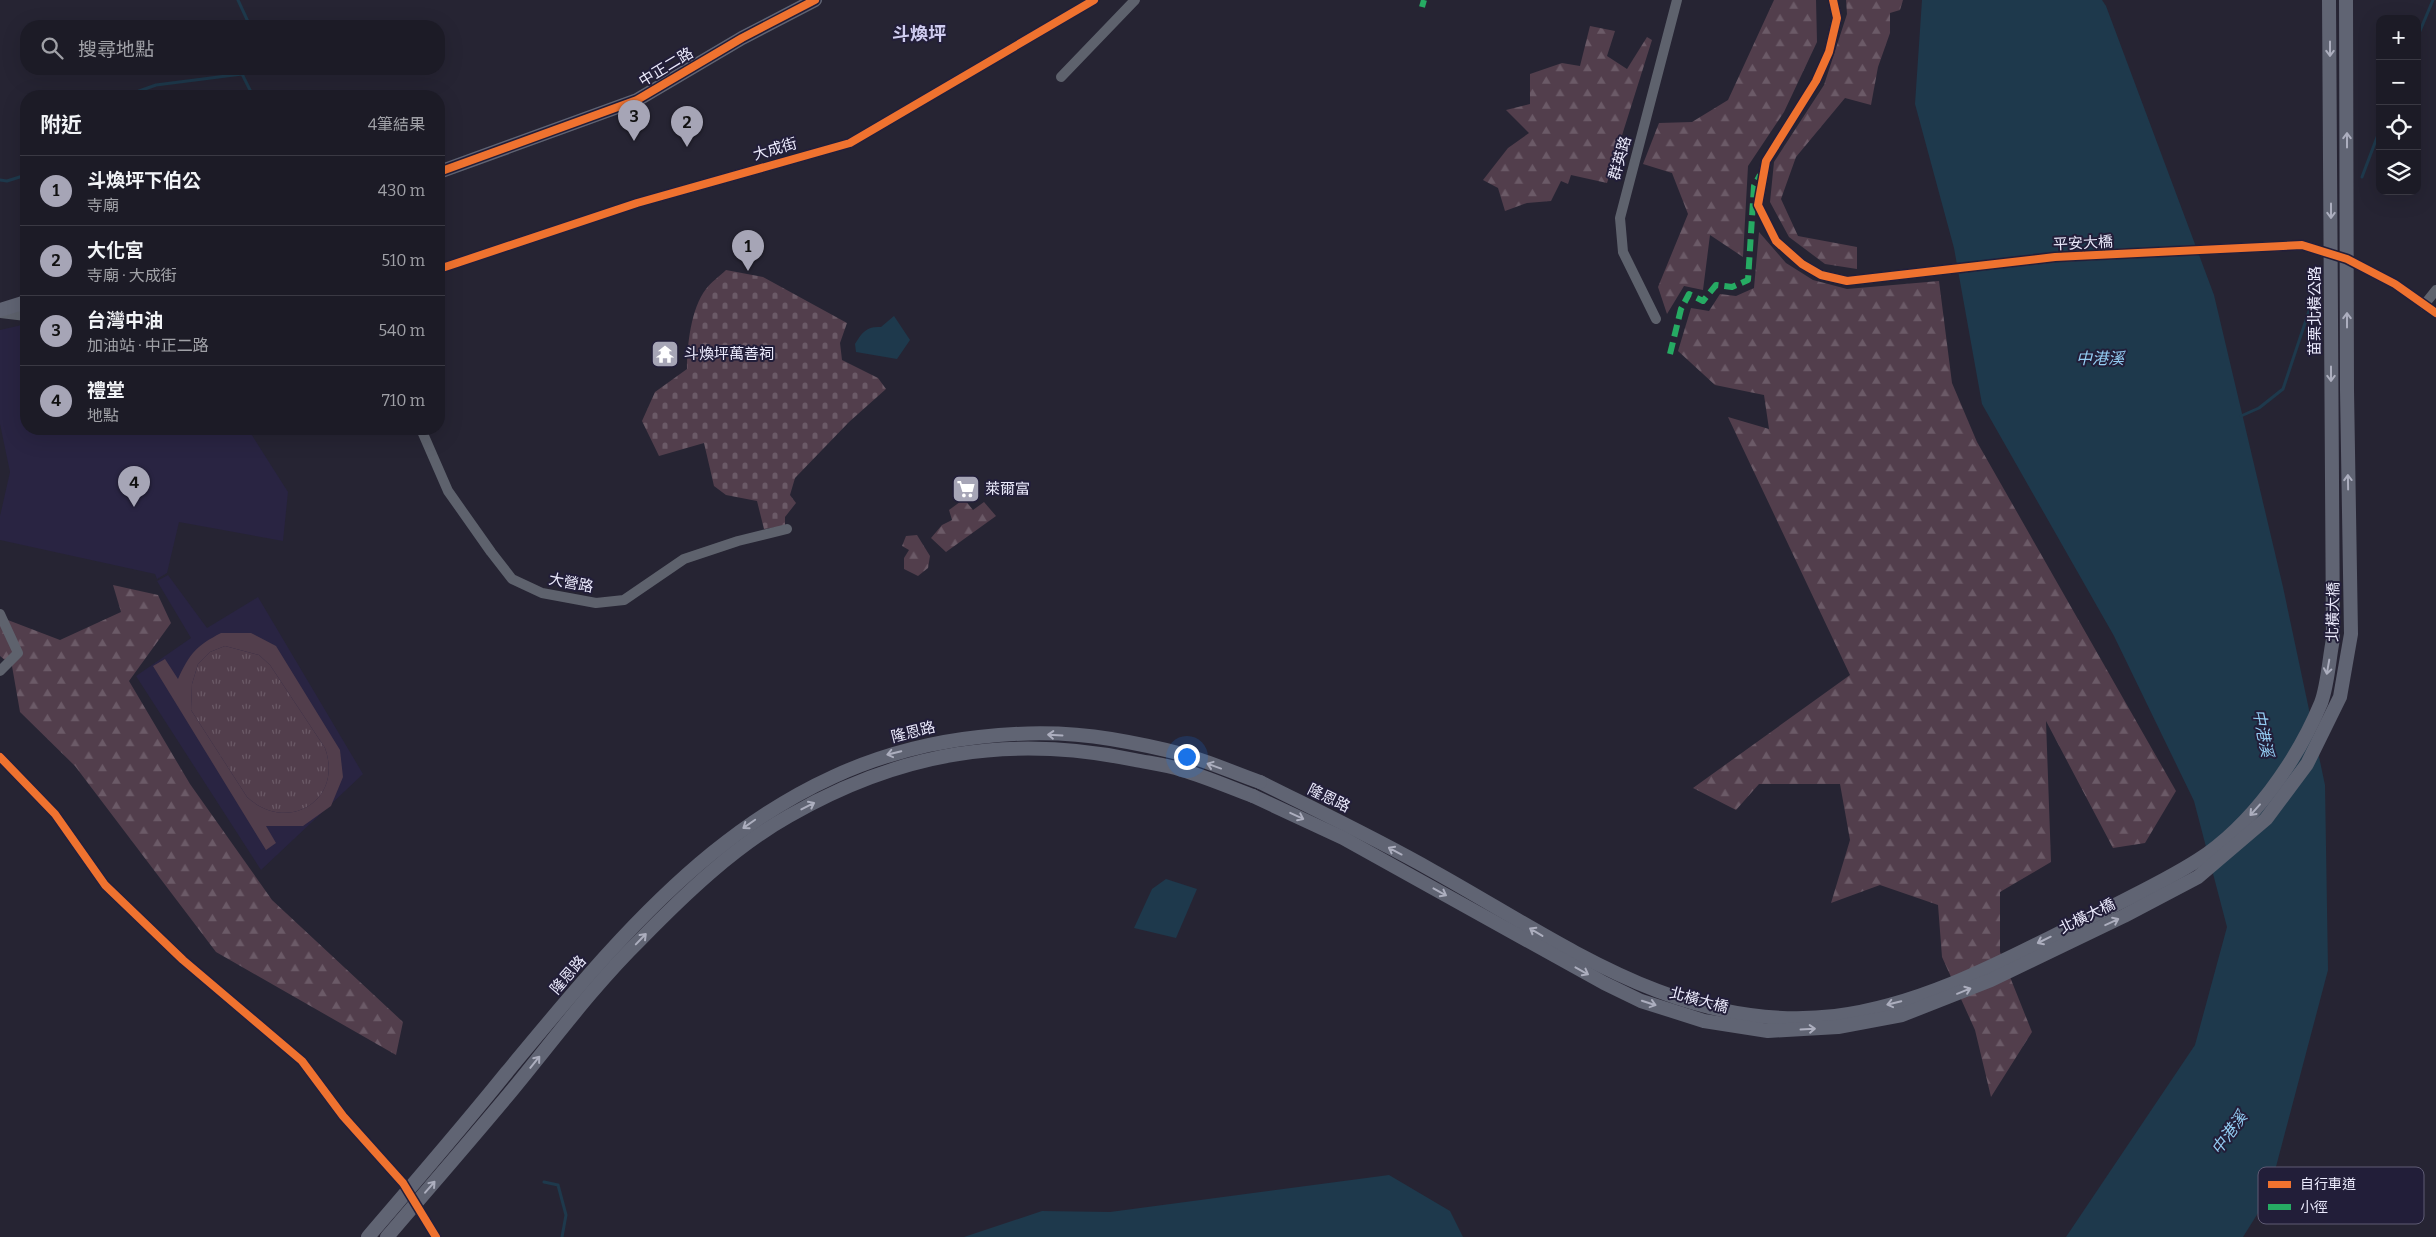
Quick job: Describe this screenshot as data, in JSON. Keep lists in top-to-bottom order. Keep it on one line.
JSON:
{"streets":{"main road":["中正二路","苗栗北橫公路","北橫大橋","隆恩路"],"street":["大成街","群英路","平安大橋","大營路"]},"crossings":[["平安大橋","苗栗北橫公路"],["平安大橋","北橫大橋"],["苗栗北橫公路","北橫大橋"],["北橫大橋","隆恩路"]],"districts":["斗煥坪"],"water":["中港溪"],"places":{"temple":["斗煥坪萬善祠"],"supermarket":["萊爾富"]},"legend":["自行車道","小徑"],"page":{"map_buttons":["+","−"],"search":"搜尋地點","heading":["附近","4筆結果"],"pins":["3","2","1","4"],"list":[{"mark":"1","name":"斗煥坪下伯公","note":"寺廟","value":"430 m"},{"mark":"2","name":"大化宮","note":"寺廟 · 大成街","value":"510 m"},{"mark":"3","name":"台灣中油","note":"加油站 · 中正二路","value":"540 m"},{"mark":"4","name":"禮堂","note":"地點","value":"710 m"}]}}
